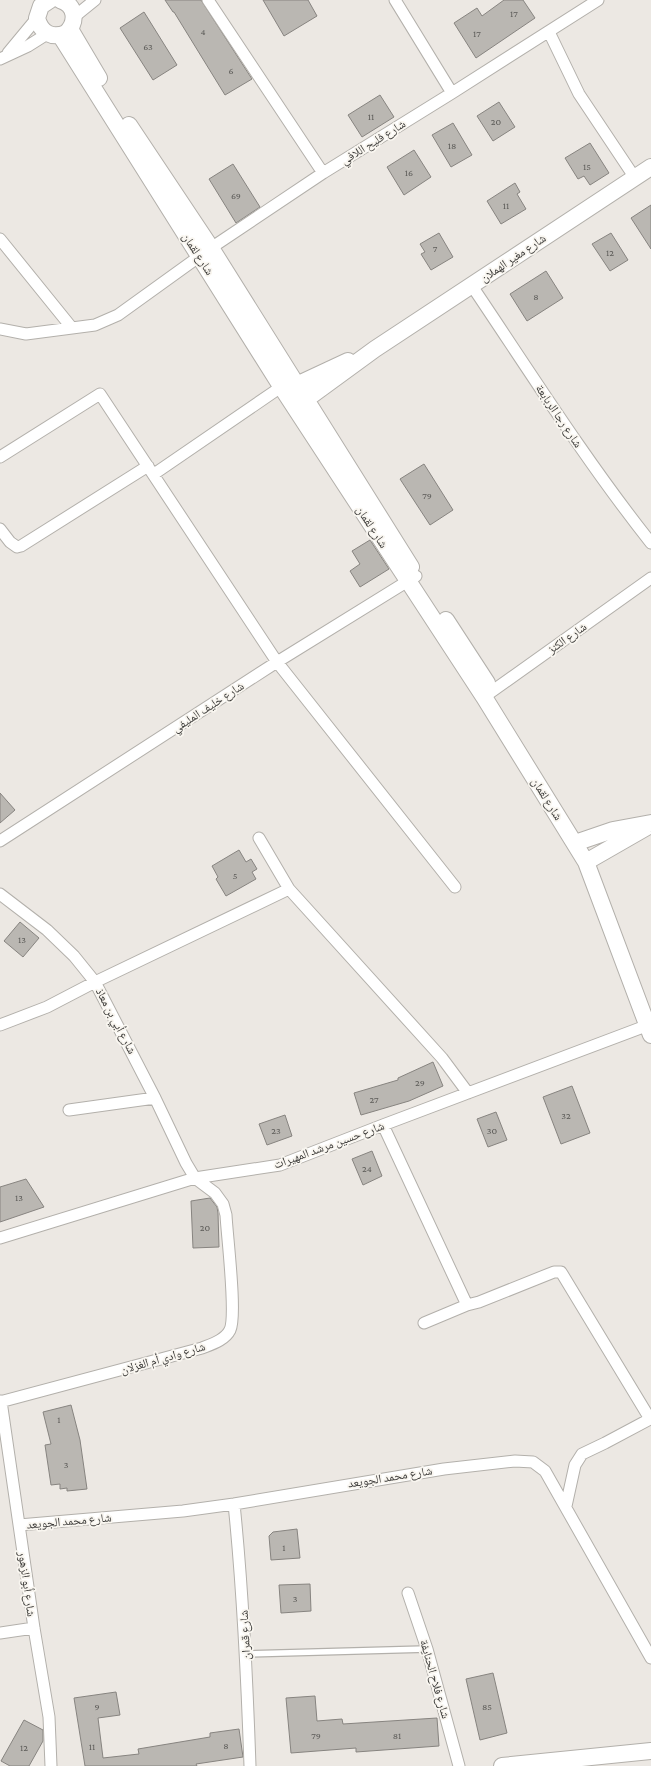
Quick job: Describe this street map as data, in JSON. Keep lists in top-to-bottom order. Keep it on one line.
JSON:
{"streets":{"street":["شارع فليح اللافي","شارع لقمان","شارع مغير الهملان","شارع رجا الربابعة","شارع الكنز","شارع خليف المليفي","شارع أبي بن معاذ","شارع حسين مرشد المهيرات","شارع وادي أم الغزلان","شارع محمد الجويعد","شارع أبو الزهور","شارع قمران","شارع فلاح الحنايفة"]},"crossings":[["شارع فليح اللافي","شارع لقمان"],["شارع لقمان","شارع مغير الهملان"],["شارع لقمان","شارع الكنز"],["شارع لقمان","شارع خليف المليفي"],["شارع لقمان","شارع حسين مرشد المهيرات"],["شارع مغير الهملان","شارع رجا الربابعة"],["شارع أبي بن معاذ","شارع حسين مرشد المهيرات"],["شارع أبي بن معاذ","شارع وادي أم الغزلان"],["شارع حسين مرشد المهيرات","شارع وادي أم الغزلان"],["شارع وادي أم الغزلان","شارع أبو الزهور"],["شارع محمد الجويعد","شارع أبو الزهور"],["شارع محمد الجويعد","شارع قمران"]],"house_numbers":["17","4","17","63","6","11","20","18","15","16","69","11","7","12","8","79","5","13","29","27","32","23","30","24","13","20","1","3","1","3","9","85","79","81","8","11","12"]}
